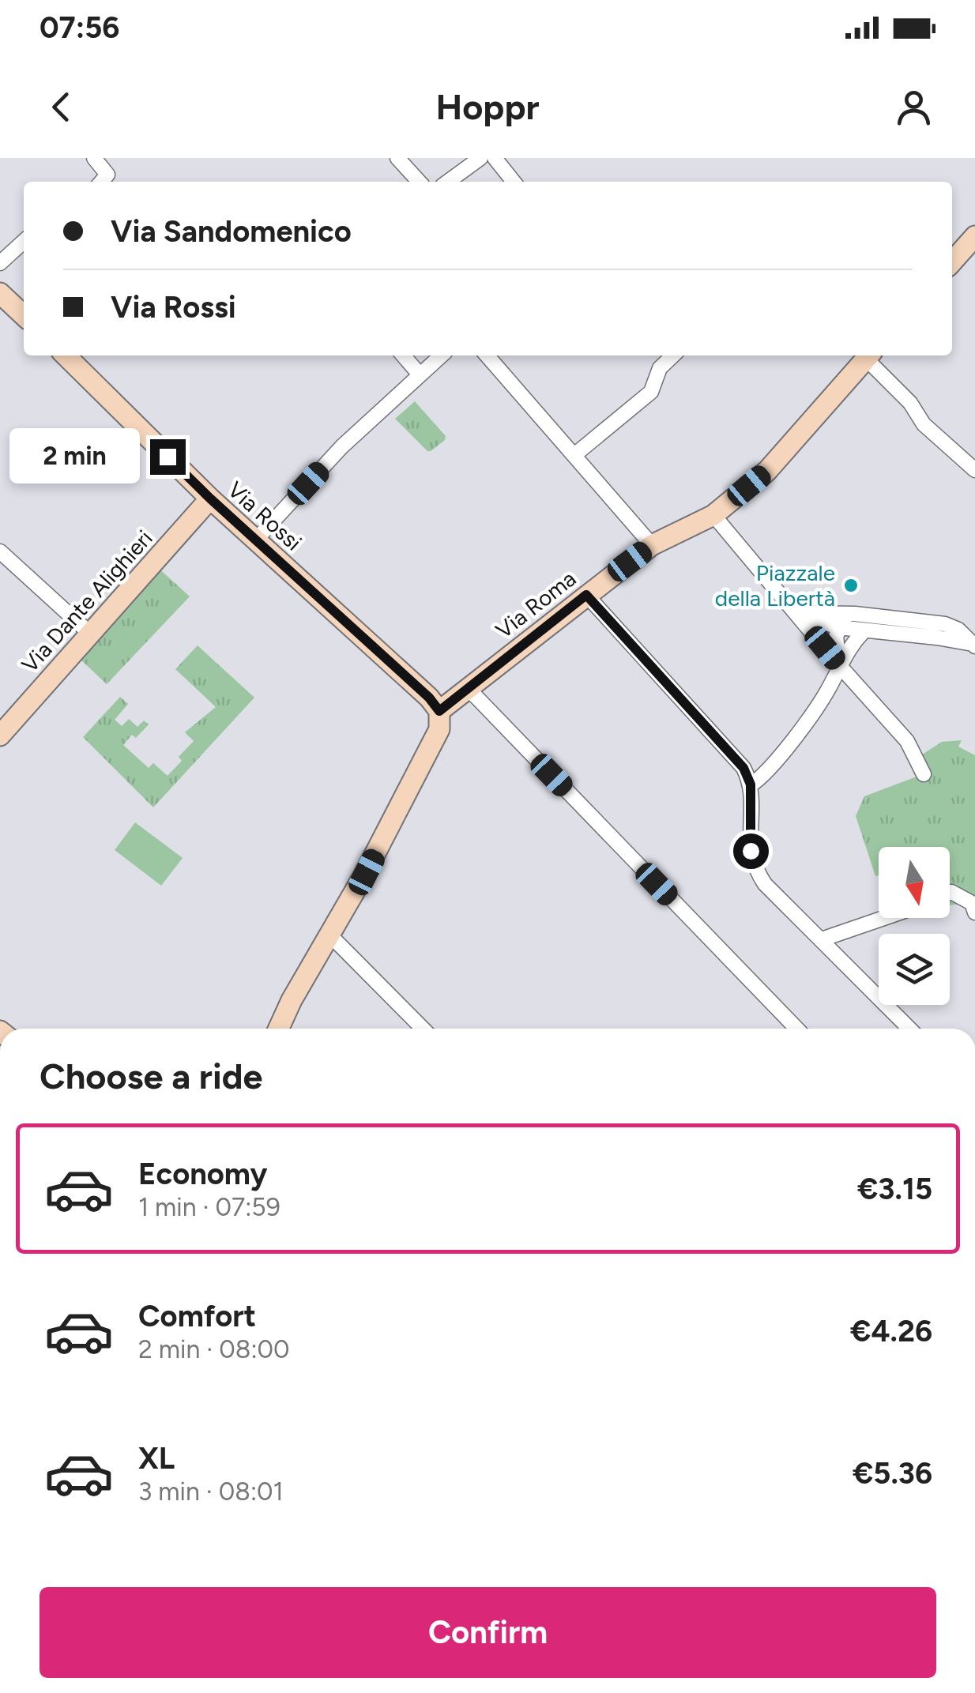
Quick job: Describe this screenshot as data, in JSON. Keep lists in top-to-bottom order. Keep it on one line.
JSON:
{"streets":{"street":["Via Rossi","Via Dante Alighieri","Via Roma"]},"crossings":[["Via Rossi","Via Dante Alighieri"],["Via Rossi","Via Roma"]],"places":["Piazzale della Libertà"],"north":"bottom","page":{"status":"07:56","header":"Hoppr","banner":["Via Sandomenico","Via Rossi"],"bubble":"2 min","heading":"Choose a ride","list":[{"name":"Economy","note":"1 min · 07:59","value":"€3.15"},{"name":"Comfort","note":"2 min · 08:00","value":"€4.26"},{"name":"XL","note":"3 min · 08:01","value":"€5.36"}],"buttons":"Confirm"}}
